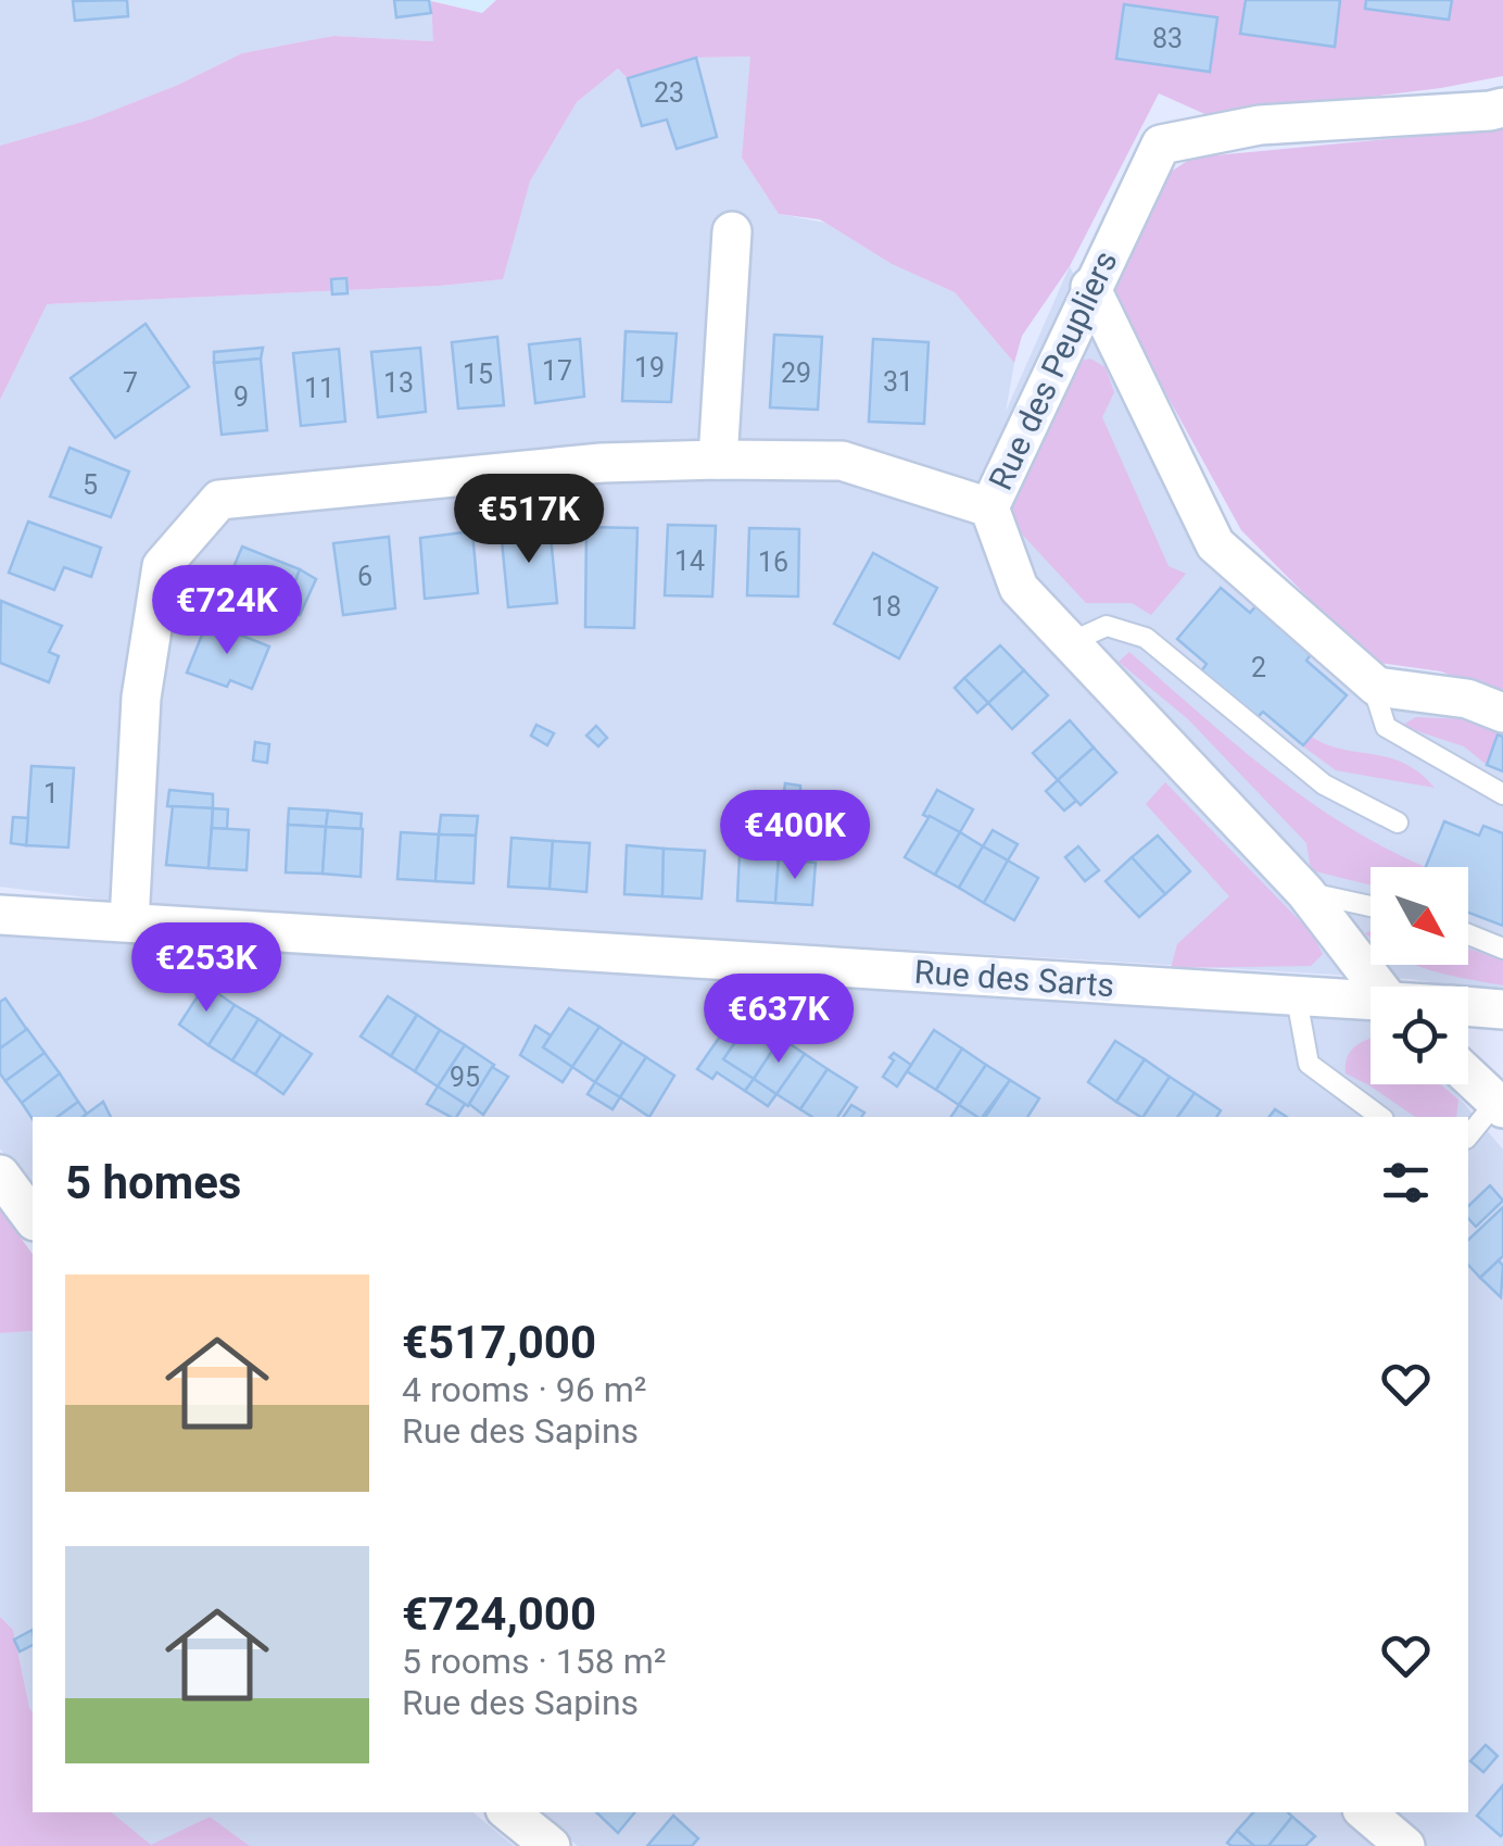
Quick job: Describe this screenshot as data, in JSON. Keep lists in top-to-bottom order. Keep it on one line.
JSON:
{"streets":{"street":["Rue des Peupliers","Rue des Sarts"]},"house_numbers":["83","23","19","17","29","15","31","7","13","11","9","5","14","16","6","18","2","1","95"],"north":"bottom right","page":{"price":["€517K","€724K","€400K","€253K","€637K"],"heading":"5 homes","list":[{"name":"€517,000","note":"4 rooms · 96 m² · Rue des Sapins"},{"name":"€724,000","note":"5 rooms · 158 m² · Rue des Sapins"}]}}
